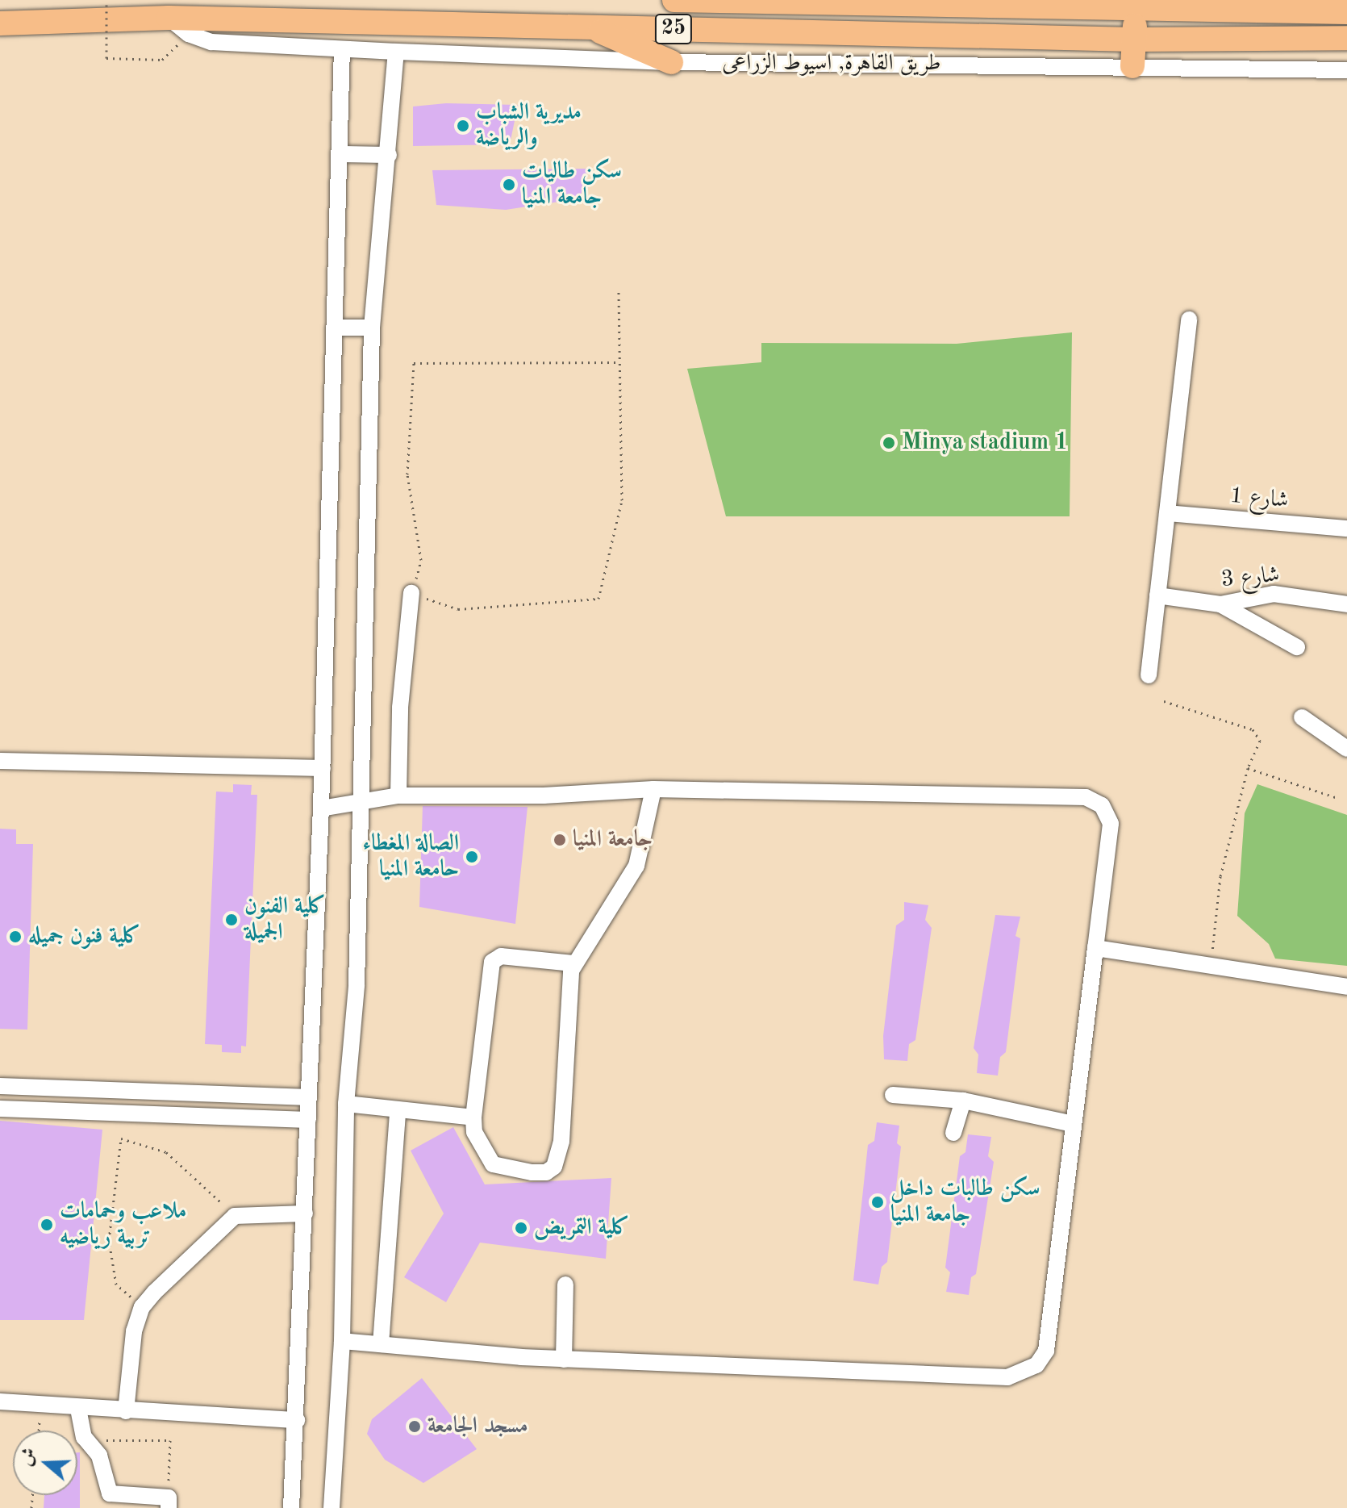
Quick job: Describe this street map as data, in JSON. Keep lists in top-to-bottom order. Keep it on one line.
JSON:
{"streets":{"highway":["25","طريق القاهرة, اسيوط الزراعى"],"street":["شارع 1","شارع 3"]},"places":["مديرية الشباب والرياضة","سكن طاليات جامعة المنيا","Minya stadium 1","جامعة المنيا","الصالة المغطاء حامعة المنيا","كلية الفنون الجميلة","كلية فنون جميله","سكن طالبات داخل جامعة المنيا","ملاعب وحمامات تربية رياضيه","كلية التمريض","مسجد الجامعة"],"north":"left"}
